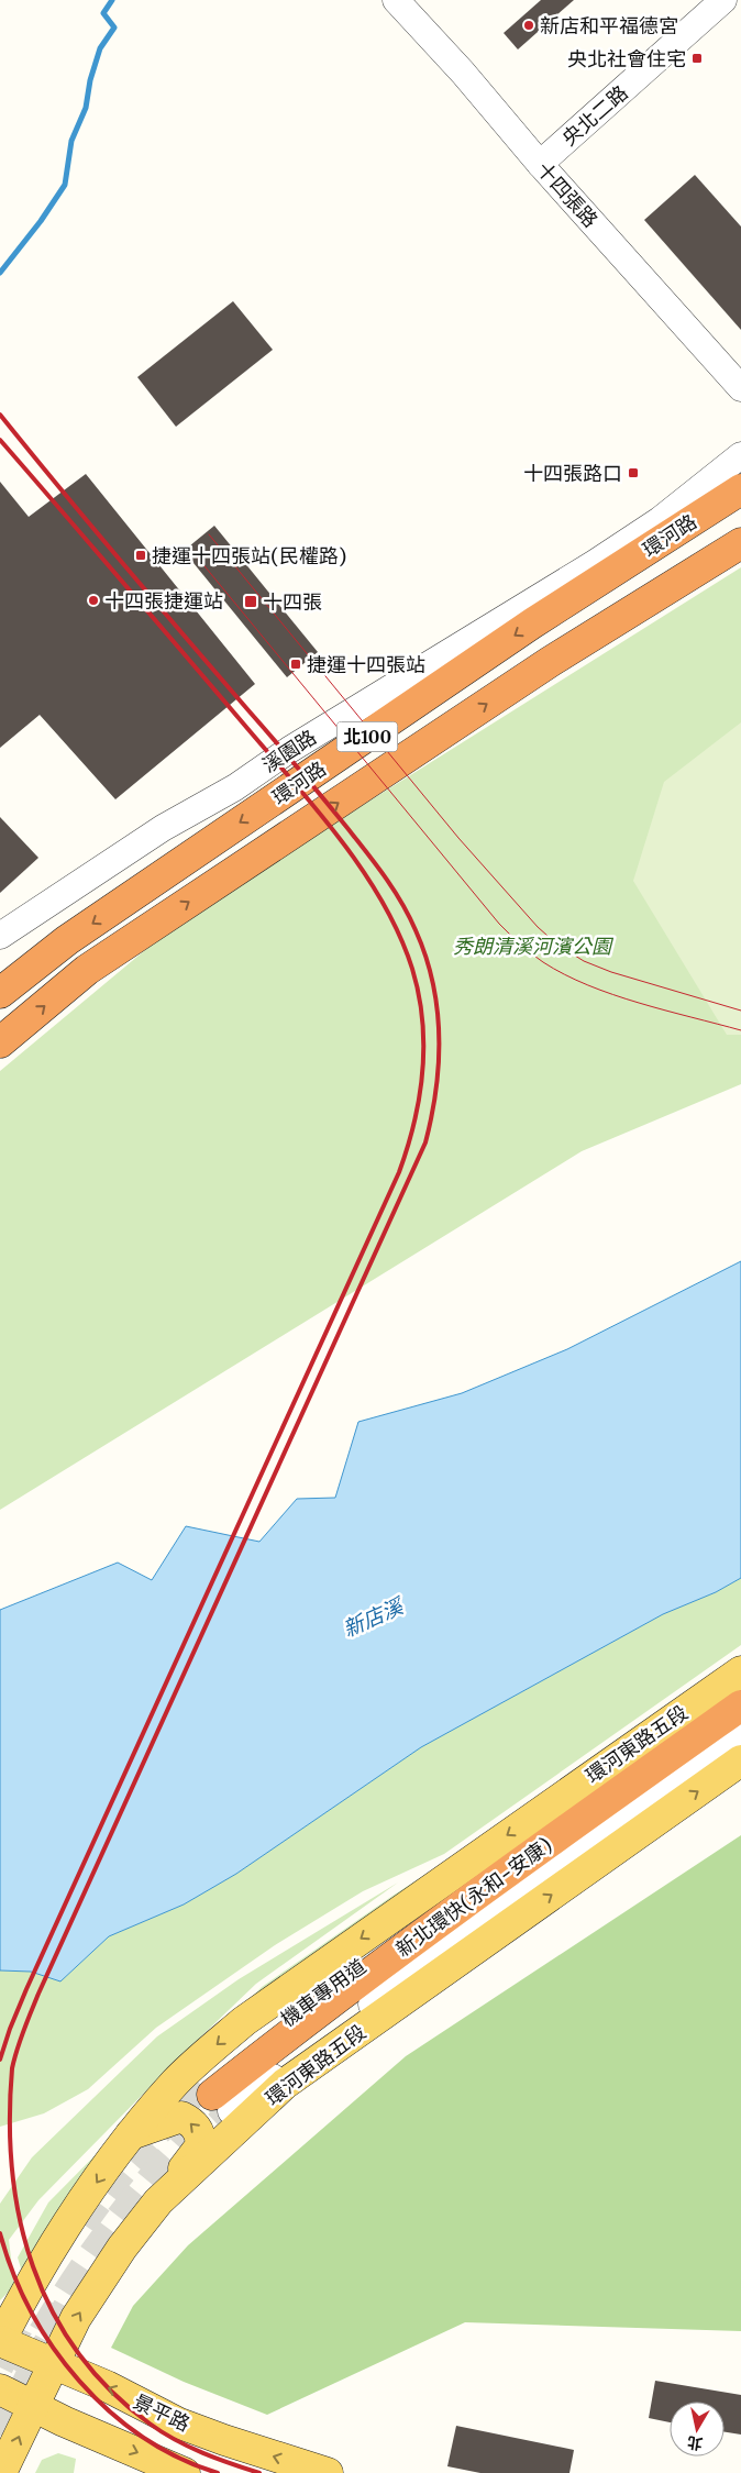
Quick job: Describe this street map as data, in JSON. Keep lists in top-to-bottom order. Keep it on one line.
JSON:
{"streets":{"highway":["環河路","北100","新北環快(永和-安康)"],"main road":["環河東路五段","景平路"],"street":["央北二路","十四張路","溪園路","機車專用道"]},"crossings":[["央北二路","十四張路"],["環河東路五段","景平路"],["新北環快(永和-安康)","機車專用道"]],"water":["新店溪"],"parks":["秀朗清溪河濱公園"],"places":{"other":["新店和平福德宮","十四張捷運站"],"transit":["央北社會住宅","十四張路口","捷運十四張站(民權路)","十四張","捷運十四張站"]},"north":"bottom"}
